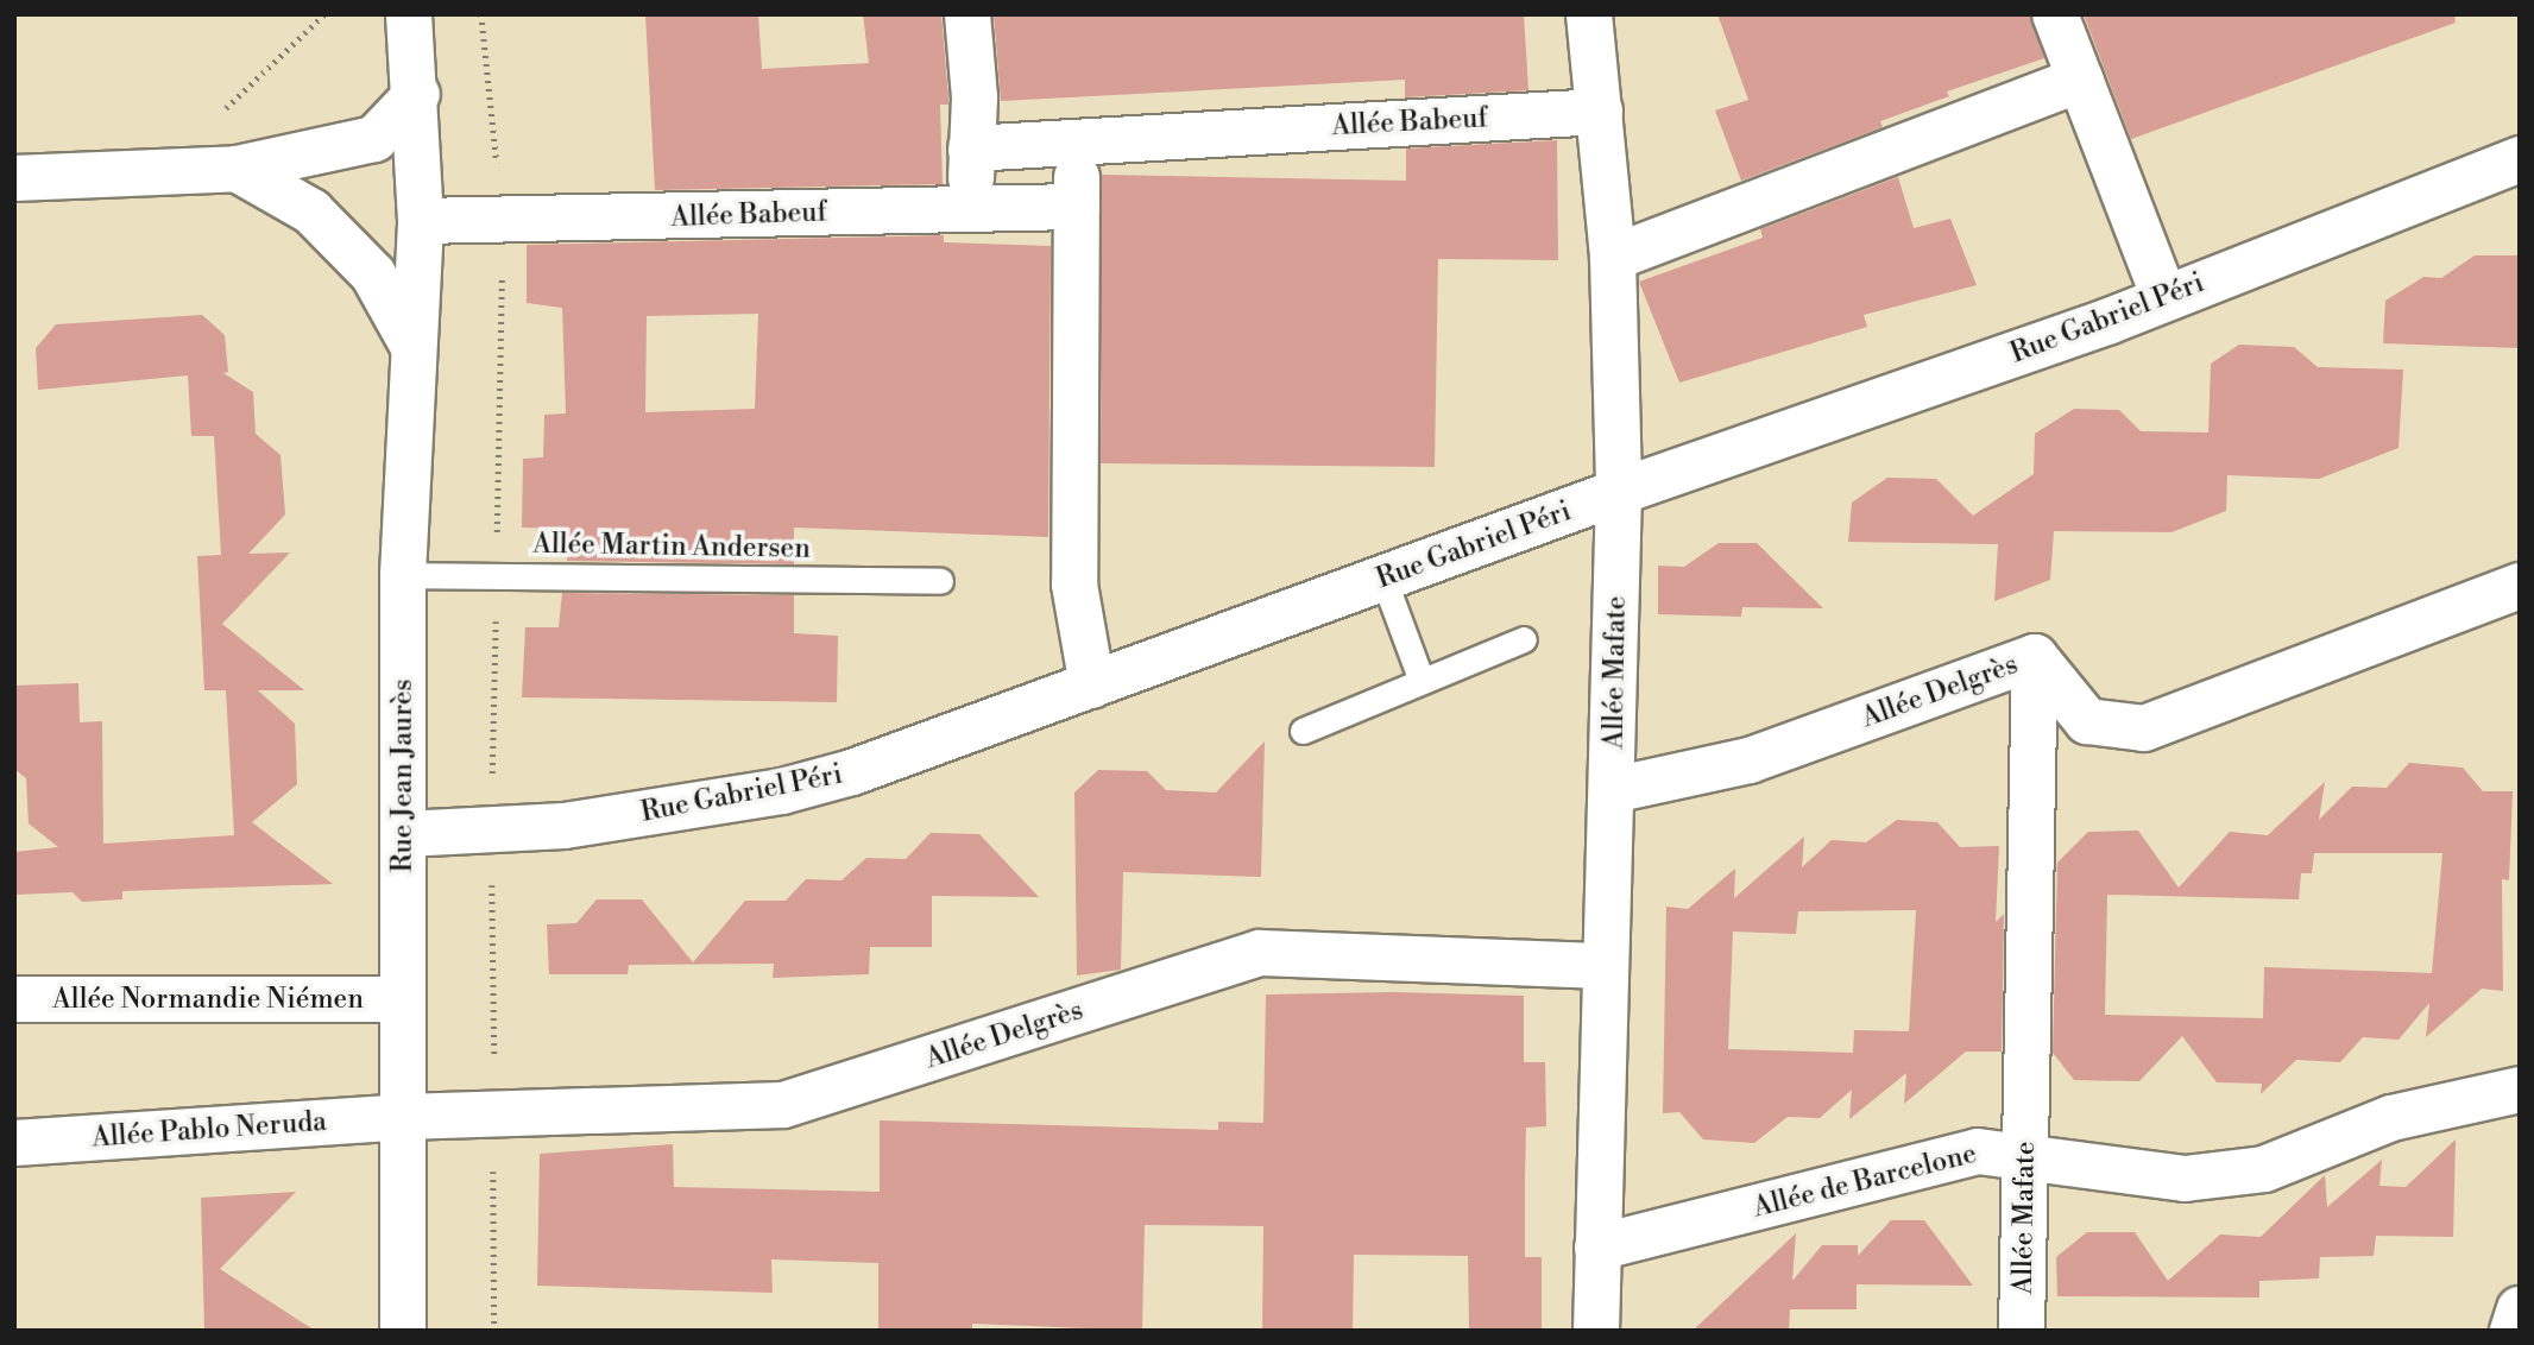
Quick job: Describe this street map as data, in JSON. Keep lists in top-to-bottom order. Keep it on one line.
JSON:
{"streets":{"street":["Allée Babeuf","Rue Gabriel Péri","Allée Mafate","Allée Delgrès","Rue Jean Jaurès","Allée Normandie Niémen","Allée Pablo Neruda","Allée de Barcelone"],"lane":["Allée Martin Andersen"]},"crossings":[["Allée Babeuf","Allée Mafate"],["Allée Babeuf","Rue Jean Jaurès"],["Rue Gabriel Péri","Allée Mafate"],["Rue Gabriel Péri","Rue Jean Jaurès"],["Allée Martin Andersen","Rue Jean Jaurès"],["Allée Mafate","Allée Delgrès"],["Allée Mafate","Allée de Barcelone"],["Allée Delgrès","Rue Jean Jaurès"],["Allée Delgrès","Allée Pablo Neruda"],["Rue Jean Jaurès","Allée Normandie Niémen"],["Rue Jean Jaurès","Allée Pablo Neruda"]]}
